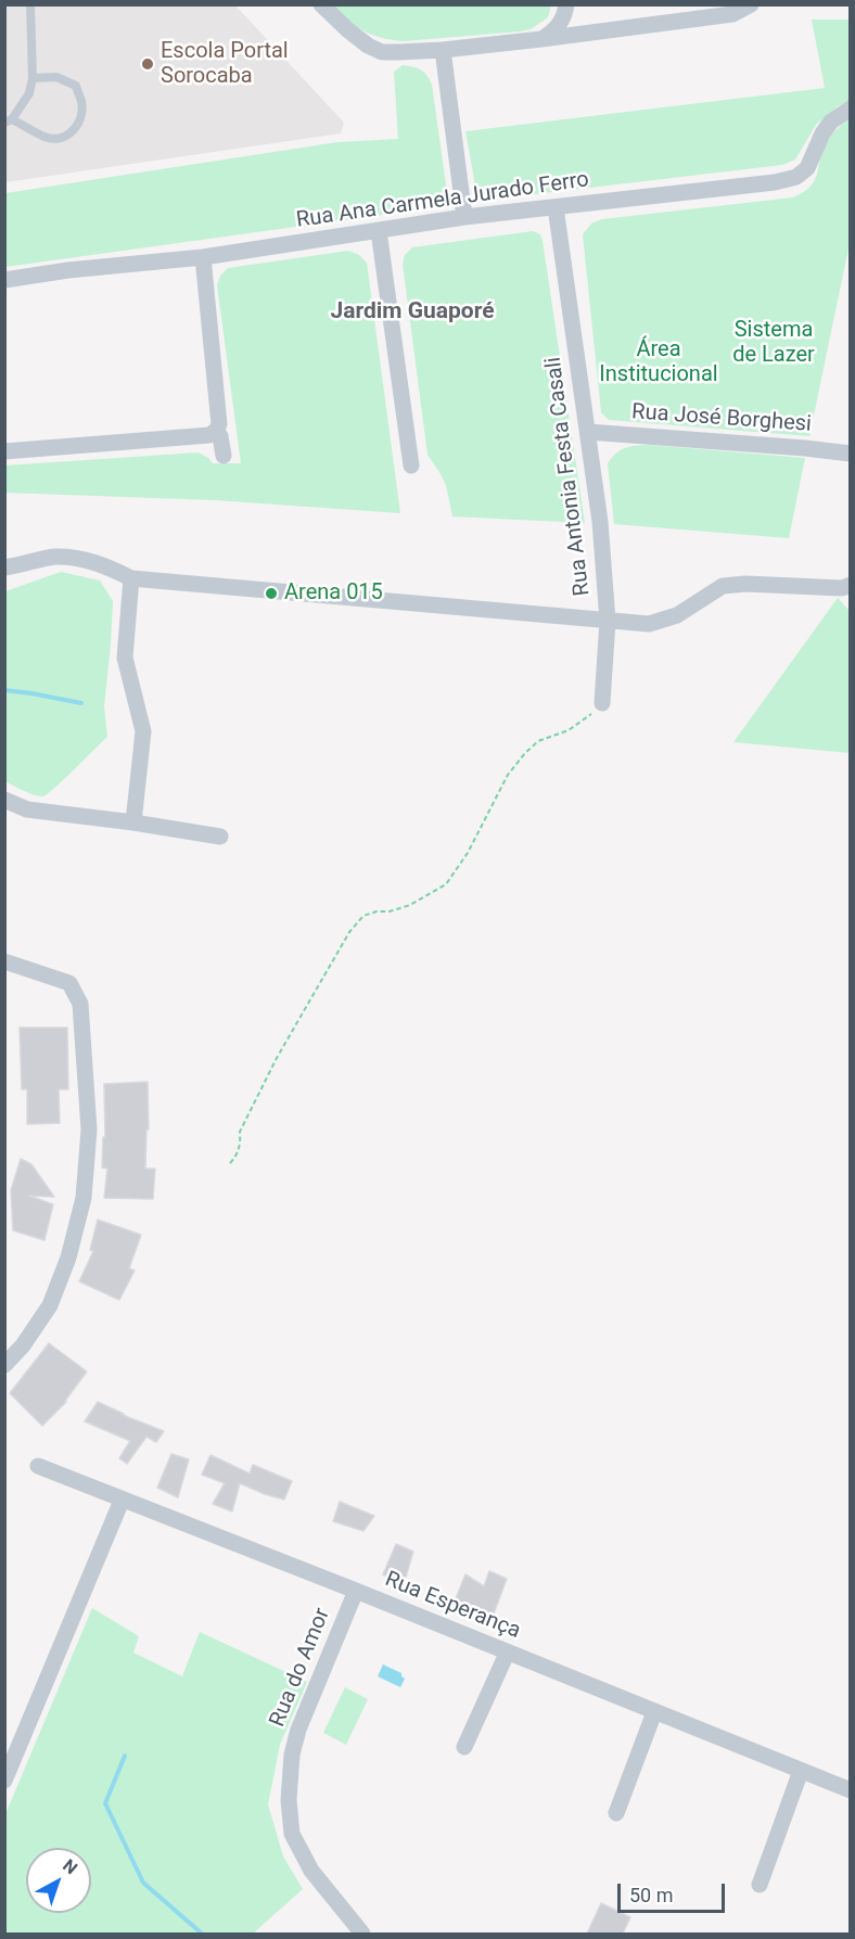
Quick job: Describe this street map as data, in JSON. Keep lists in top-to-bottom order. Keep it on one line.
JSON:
{"streets":{"street":["Rua Ana Carmela Jurado Ferro","Rua José Borghesi","Rua Antonia Festa Casali","Rua Esperança","Rua do Amor"]},"crossings":[["Rua Ana Carmela Jurado Ferro","Rua Antonia Festa Casali"],["Rua José Borghesi","Rua Antonia Festa Casali"],["Rua Esperança","Rua do Amor"]],"districts":["Jardim Guaporé"],"parks":["Sistema de Lazer","Área Institucional"],"places":["Escola Portal Sorocaba","Arena 015"],"scale_bar":"50 m","north":"top right"}
